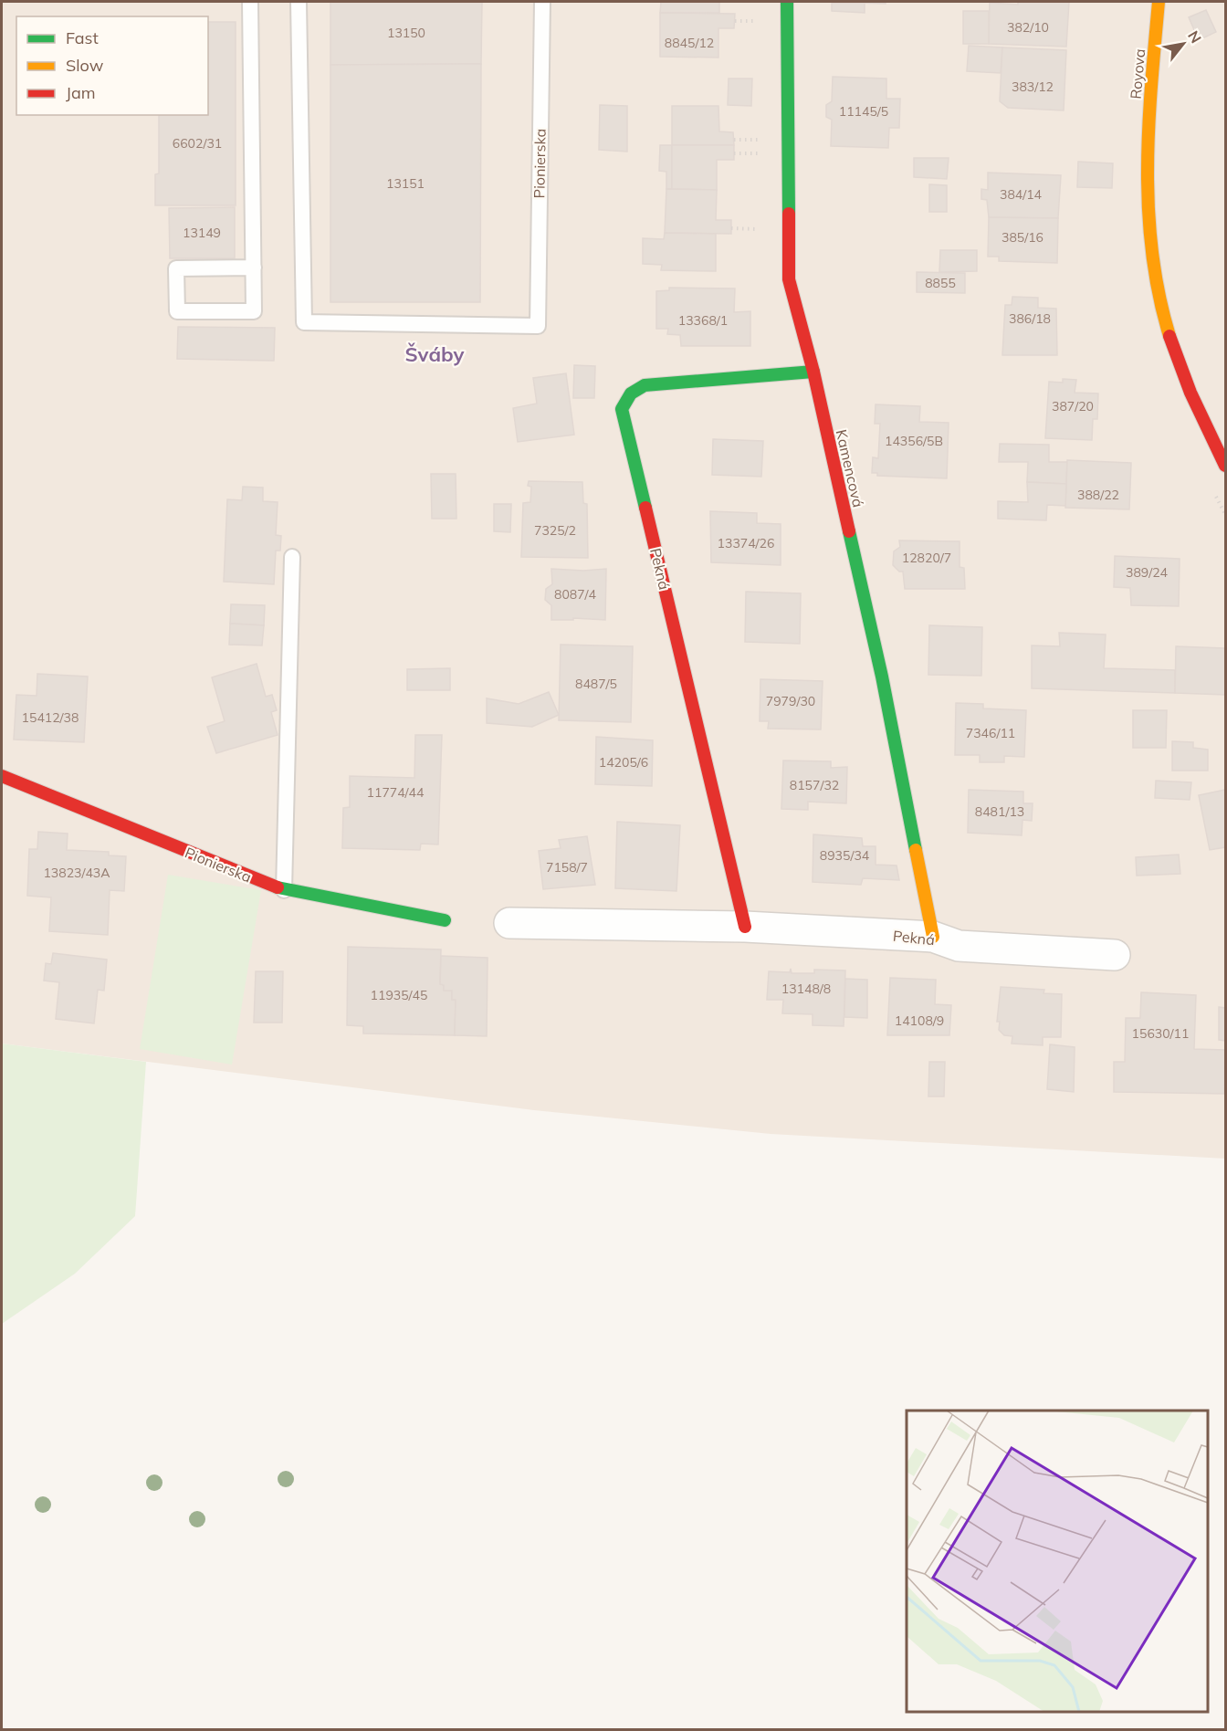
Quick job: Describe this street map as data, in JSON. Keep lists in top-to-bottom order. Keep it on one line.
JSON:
{"streets":{"street":["Royova","Pionierska","Kamencová","Pekná"]},"crossings":[["Kamencová","Pekná"]],"districts":["Šváby"],"house_numbers":["382/10","13150","8845/12","383/12","11145/5","6602/31","13151","384/14","13149","385/16","8855","386/18","13368/1","387/20","14356/5B","388/22","7325/2","13374/26","12820/7","389/24","8087/4","8487/5","7979/30","15412/38","7346/11","14205/6","8157/32","11774/44","8481/13","8935/34","7158/7","13823/43A","13148/8","11935/45","14108/9","15630/11"],"legend":["Fast","Slow","Jam"],"north":"top right"}
